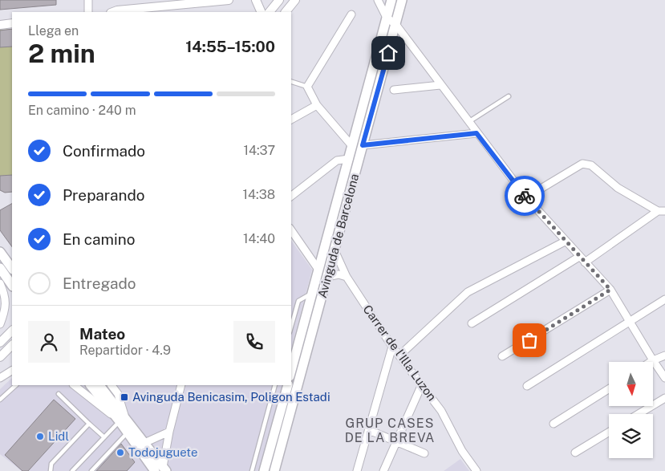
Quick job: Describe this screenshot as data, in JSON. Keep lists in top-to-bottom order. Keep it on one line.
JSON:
{"streets":{"main road":["Avinguda de Barcelona"],"street":["Carrer de l'Illa Luzon"]},"crossings":[["Avinguda de Barcelona","Carrer de l'Illa Luzon"]],"districts":["GRUP CASES DE LA BREVA"],"places":{"transit":["Avinguda Benicasim, Poligon Estadi"],"other":["Lidl","Todojuguete"]},"north":"bottom","page":{"heading":["2 min","Llega en","14:55–15:00"],"panel":["Mateo","Repartidor · 4.9"],"bar":"En camino · 240 m","list":[["Confirmado","14:37"],["Preparando","14:38"],["En camino","14:40"],"Entregado"]}}
